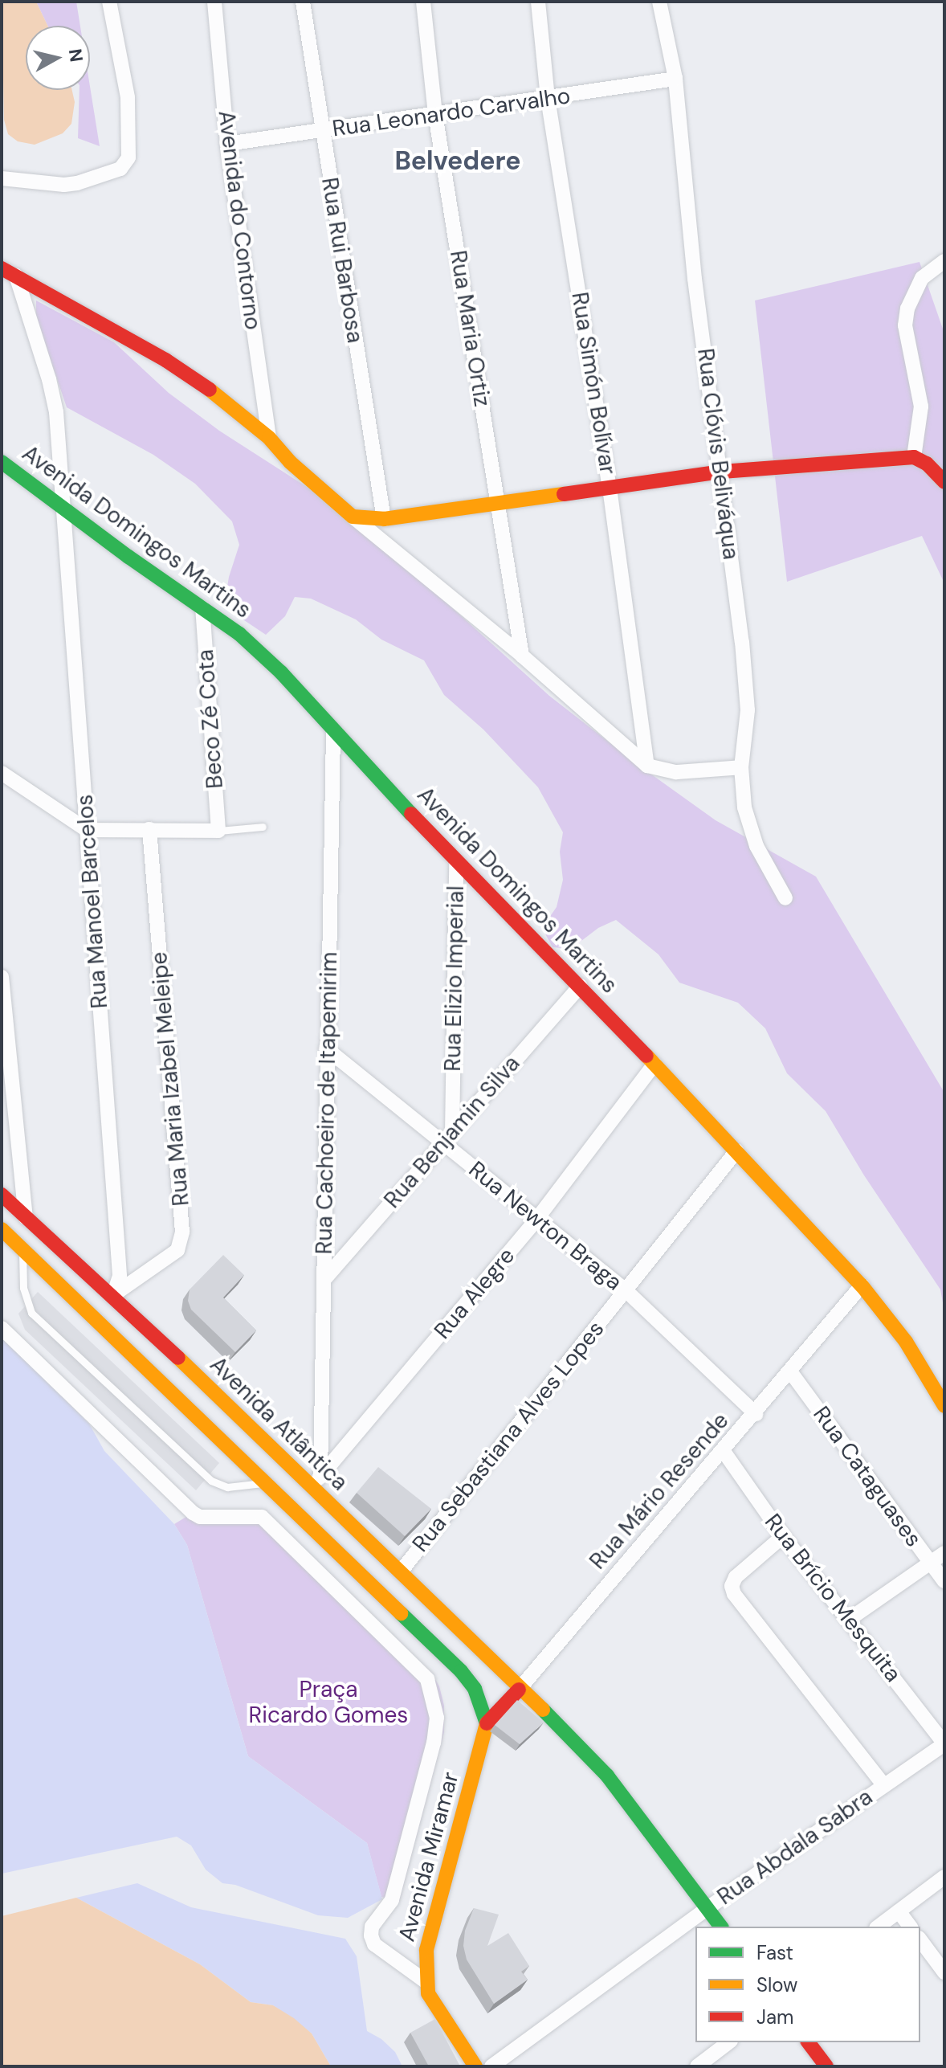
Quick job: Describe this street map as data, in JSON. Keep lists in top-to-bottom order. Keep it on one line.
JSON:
{"streets":{"street":["Rua Leonardo Carvalho","Avenida do Contorno","Rua Rui Barbosa","Rua Maria Ortiz","Rua Simón Bolívar","Rua Clóvis Beliváqua","Avenida Domingos Martins","Beco Zé Cota","Rua Manoel Barcelos","Rua Elizio Imperial","Rua Maria Izabel Meleipe","Rua Cachoeiro de Itapemirim","Rua Benjamin Silva","Rua Newton Braga","Rua Alegre","Avenida Atlântica","Rua Sebastiana Alves Lopes","Rua Cataguases","Rua Mário Resende","Rua Brício Mesquita","Rua Abdala Sabra","Avenida Miramar"]},"crossings":[["Rua Leonardo Carvalho","Avenida do Contorno"],["Rua Leonardo Carvalho","Rua Rui Barbosa"],["Rua Leonardo Carvalho","Rua Maria Ortiz"],["Rua Leonardo Carvalho","Rua Simón Bolívar"],["Rua Leonardo Carvalho","Rua Clóvis Beliváqua"],["Avenida Domingos Martins","Beco Zé Cota"],["Avenida Domingos Martins","Rua Manoel Barcelos"],["Avenida Domingos Martins","Rua Elizio Imperial"],["Avenida Domingos Martins","Rua Cachoeiro de Itapemirim"],["Avenida Domingos Martins","Rua Benjamin Silva"],["Avenida Domingos Martins","Rua Alegre"],["Avenida Domingos Martins","Rua Sebastiana Alves Lopes"],["Avenida Domingos Martins","Rua Mário Resende"],["Rua Manoel Barcelos","Rua Maria Izabel Meleipe"],["Rua Manoel Barcelos","Avenida Atlântica"],["Rua Elizio Imperial","Rua Benjamin Silva"],["Rua Elizio Imperial","Rua Newton Braga"],["Rua Maria Izabel Meleipe","Avenida Atlântica"],["Rua Cachoeiro de Itapemirim","Rua Benjamin Silva"],["Rua Cachoeiro de Itapemirim","Rua Newton Braga"],["Rua Cachoeiro de Itapemirim","Rua Alegre"],["Rua Cachoeiro de Itapemirim","Avenida Atlântica"],["Rua Benjamin Silva","Rua Newton Braga"],["Rua Newton Braga","Rua Alegre"],["Rua Newton Braga","Rua Sebastiana Alves Lopes"],["Rua Newton Braga","Rua Mário Resende"],["Rua Alegre","Avenida Atlântica"],["Avenida Atlântica","Rua Sebastiana Alves Lopes"],["Avenida Atlântica","Rua Mário Resende"],["Avenida Atlântica","Rua Abdala Sabra"],["Rua Cataguases","Rua Mário Resende"],["Rua Mário Resende","Rua Brício Mesquita"],["Rua Mário Resende","Avenida Miramar"],["Rua Brício Mesquita","Rua Abdala Sabra"]],"districts":["Belvedere"],"parks":["Praça Ricardo Gomes"],"legend":["Fast","Slow","Jam"],"north":"right"}
